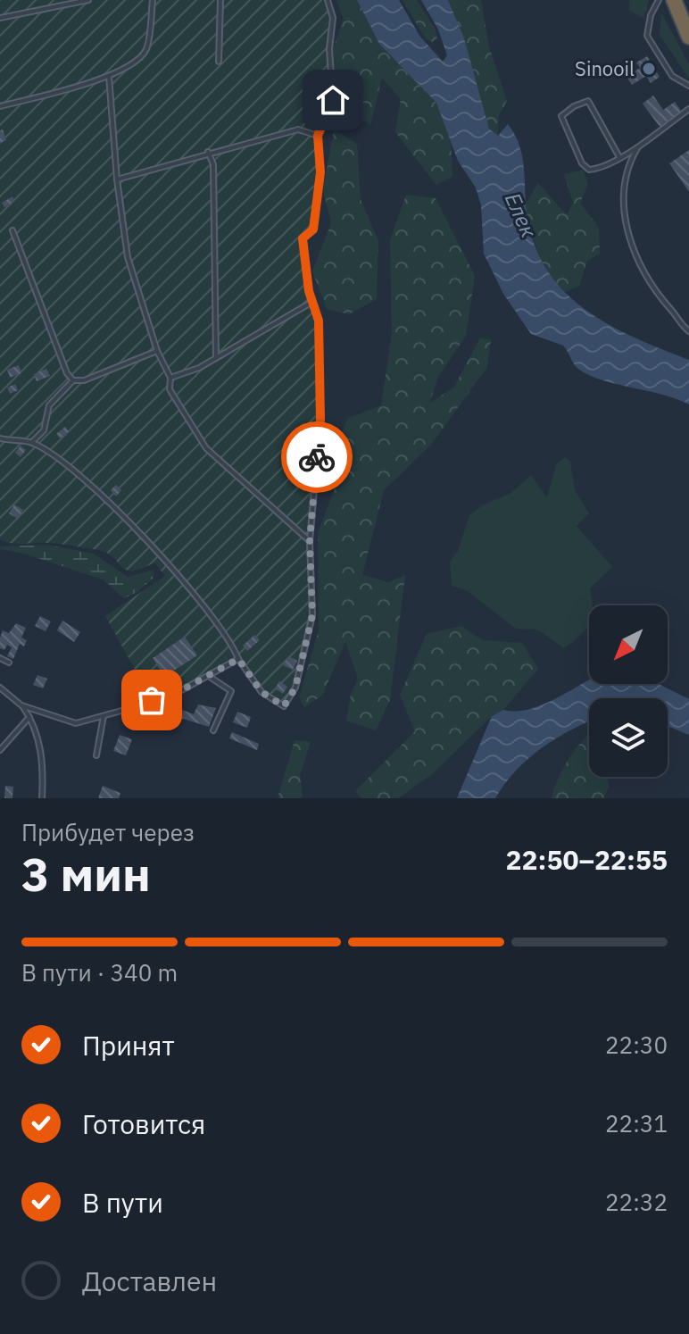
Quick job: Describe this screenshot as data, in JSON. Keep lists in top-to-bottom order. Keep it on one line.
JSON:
{"water":["Елек"],"places":["Sinooil"],"north":"bottom left","page":{"heading":["3 мин","Прибудет через","22:50–22:55"],"bar":"В пути · 340 m","list":[["Принят","22:30"],["Готовится","22:31"],["В пути","22:32"],"Доставлен"]}}
